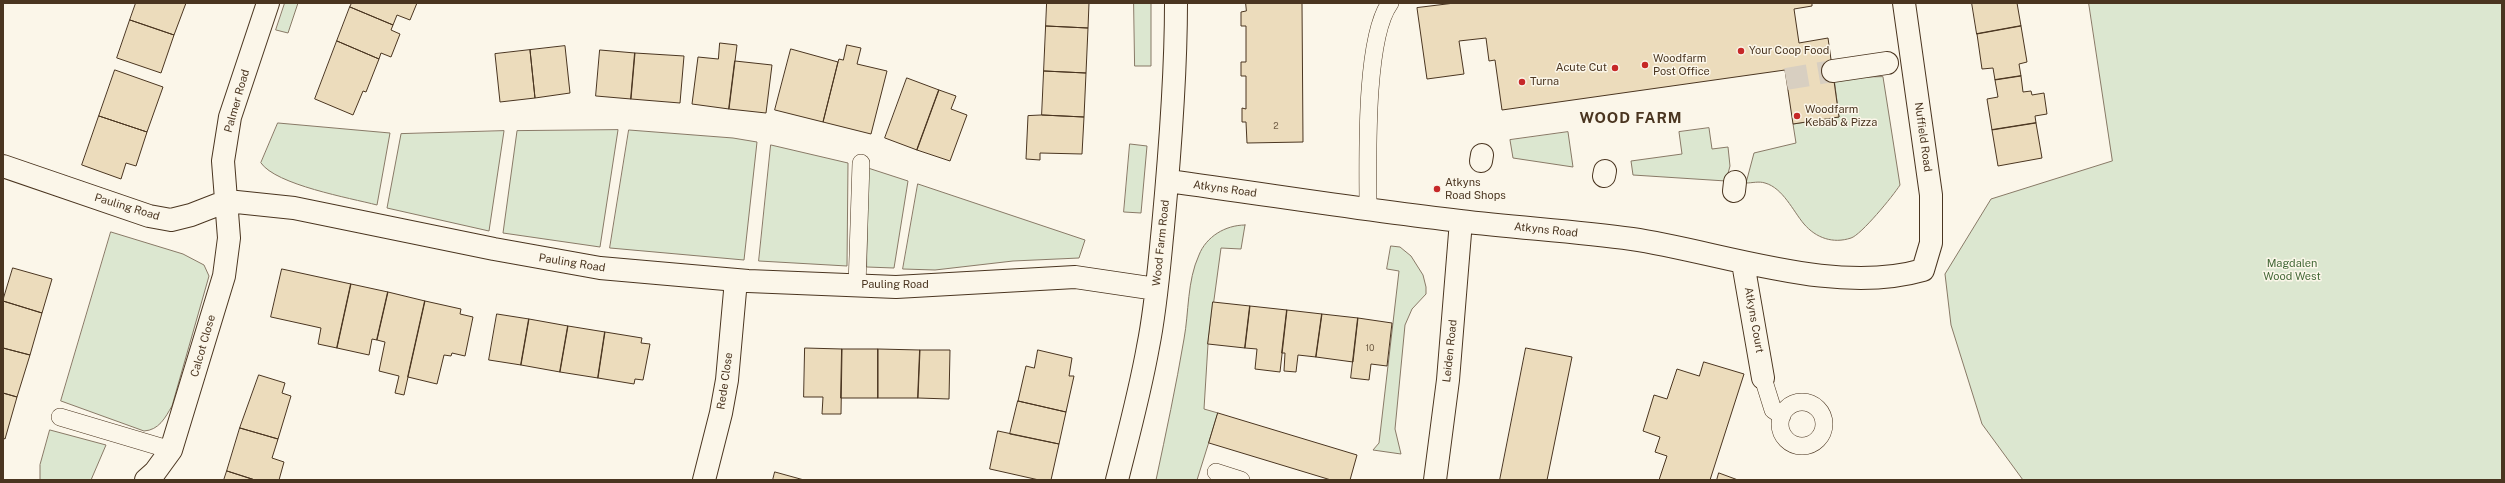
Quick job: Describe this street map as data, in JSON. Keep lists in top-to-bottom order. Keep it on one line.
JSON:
{"streets":{"street":["Palmer Road","Nuffield Road","Atkyns Road","Pauling Road","Wood Farm Road","Atkyns Court","Calcot Close","Leiden Road","Rede Close"]},"crossings":[["Palmer Road","Pauling Road"],["Palmer Road","Calcot Close"],["Nuffield Road","Atkyns Road"],["Atkyns Road","Wood Farm Road"],["Atkyns Road","Atkyns Court"],["Atkyns Road","Leiden Road"],["Pauling Road","Wood Farm Road"],["Pauling Road","Calcot Close"],["Pauling Road","Rede Close"]],"districts":["WOOD FARM"],"parks":["Magdalen Wood West"],"places":["Your Coop Food","Woodfarm Post Office","Acute Cut","Turna","Woodfarm Kebab & Pizza","Atkyns Road Shops"],"house_numbers":["2","10"]}
